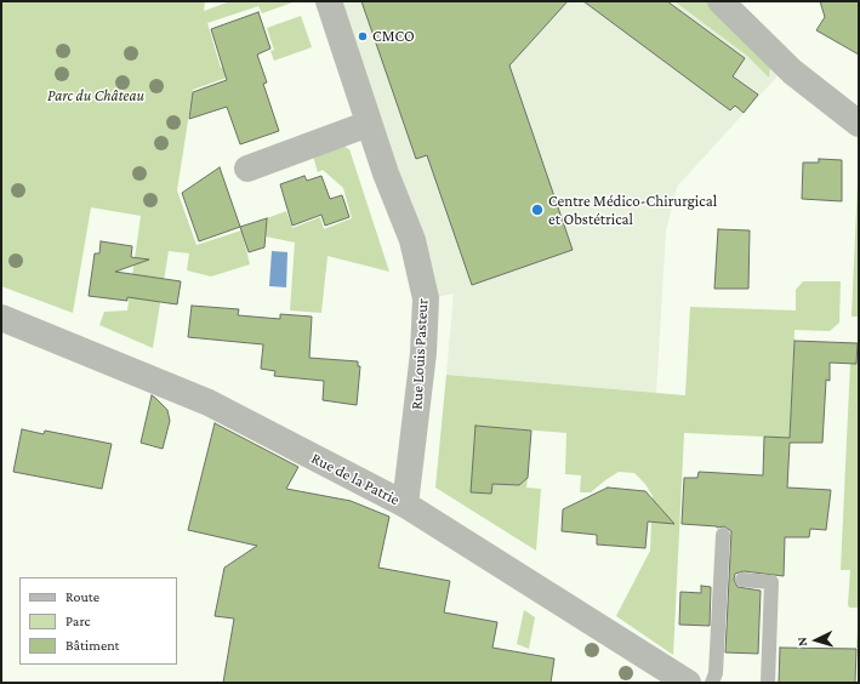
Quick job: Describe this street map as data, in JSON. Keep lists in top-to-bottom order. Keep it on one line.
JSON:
{"streets":{"street":["Rue Louis Pasteur","Rue de la Patrie"]},"crossings":[["Rue Louis Pasteur","Rue de la Patrie"]],"parks":["Parc du Château"],"places":["CMCO","Centre Médico-Chirurgical et Obstétrical"],"legend":["Route","Parc","Bâtiment"],"north":"left"}
